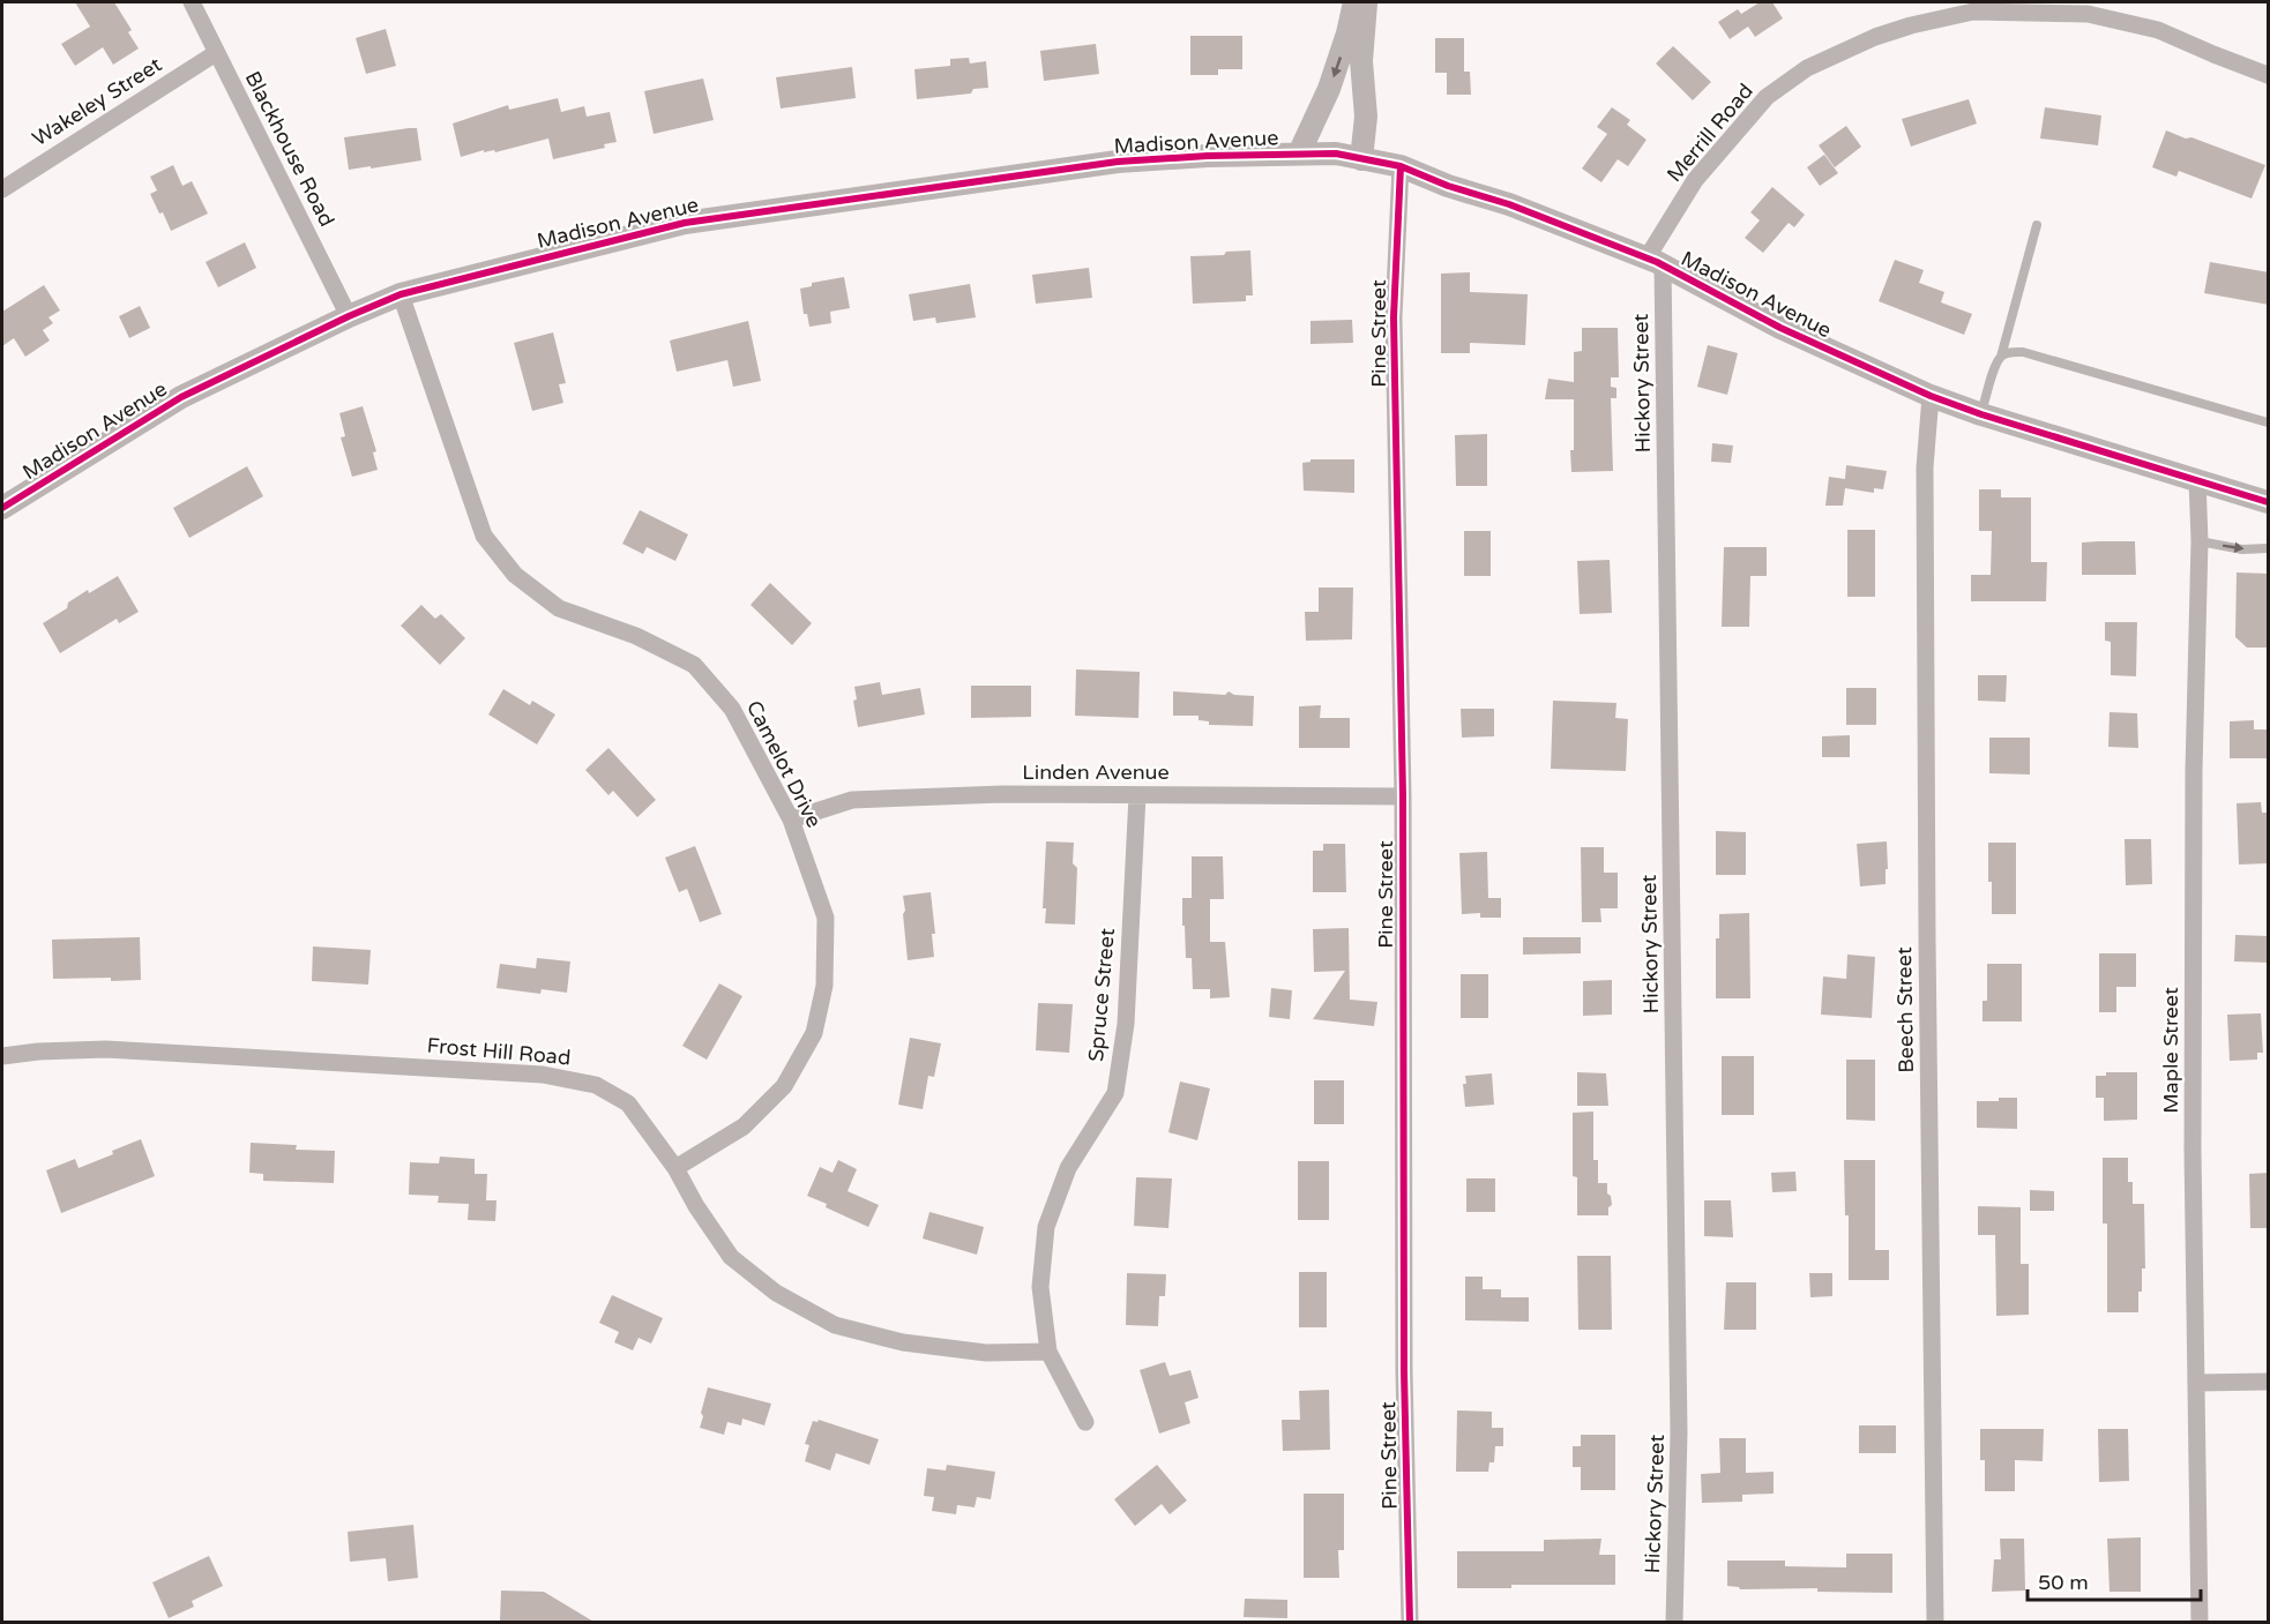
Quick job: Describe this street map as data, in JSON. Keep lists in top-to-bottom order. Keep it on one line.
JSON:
{"streets":{"street":["Wakeley Street","Merrill Road","Madison Avenue","Blackhouse Road","Pine Street","Hickory Street","Camelot Drive","Linden Avenue","Spruce Street","Beech Street","Maple Street","Frost Hill Road"]},"crossings":[["Wakeley Street","Blackhouse Road"],["Merrill Road","Madison Avenue"],["Merrill Road","Hickory Street"],["Madison Avenue","Blackhouse Road"],["Madison Avenue","Pine Street"],["Madison Avenue","Hickory Street"],["Madison Avenue","Camelot Drive"],["Madison Avenue","Beech Street"],["Madison Avenue","Maple Street"],["Pine Street","Linden Avenue"],["Camelot Drive","Linden Avenue"],["Camelot Drive","Frost Hill Road"],["Linden Avenue","Spruce Street"],["Spruce Street","Frost Hill Road"]],"scale_bar":"50 m"}
